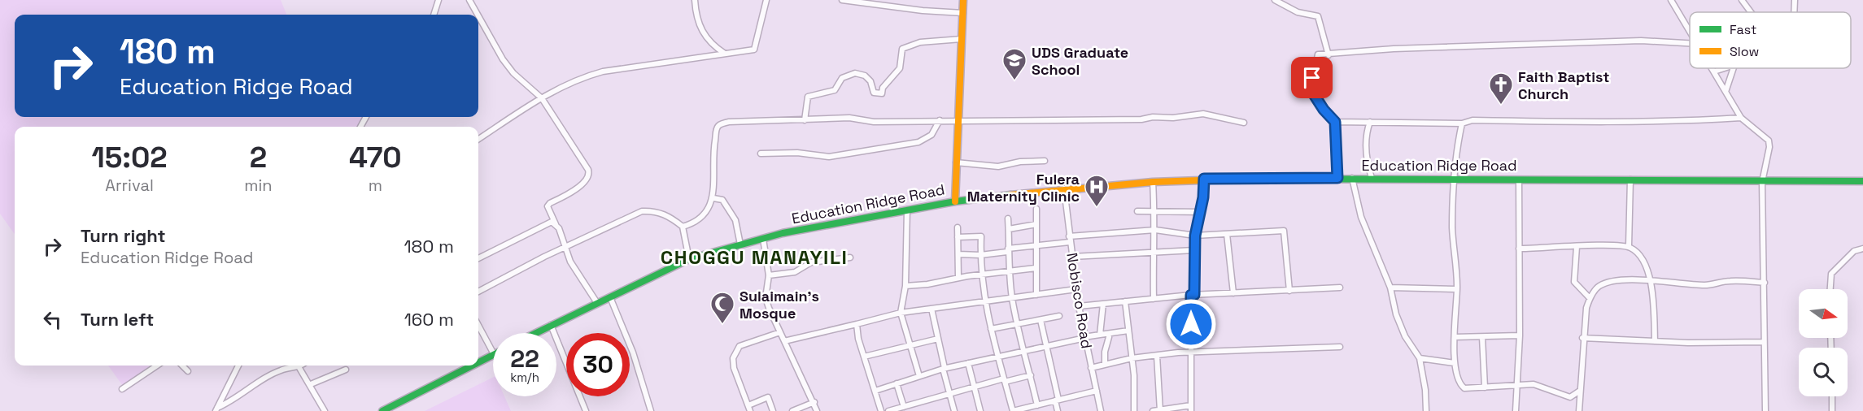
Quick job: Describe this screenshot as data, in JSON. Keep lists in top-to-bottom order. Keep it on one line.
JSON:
{"streets":{"main road":["Education Ridge Road"],"street":["Nobisco Road"]},"crossings":[["Education Ridge Road","Nobisco Road"]],"districts":["CHOGGU MANAYILI"],"places":{"school or university":["UDS Graduate School"],"church":["Faith Baptist Church"],"hospital":["Fulera Maternity Clinic"],"mosque":["Sulaimain's Mosque"]},"legend":["Fast","Slow"],"north":"right","page":{"turn":["180 m","Education Ridge Road"],"eta":["15:02","Arrival","2","min","470","m"],"list":[{"name":"Turn right","note":"Education Ridge Road","value":"180 m"},{"name":"Turn left","value":"160 m"}],"speed":"22 km/h","limit":"30"}}
